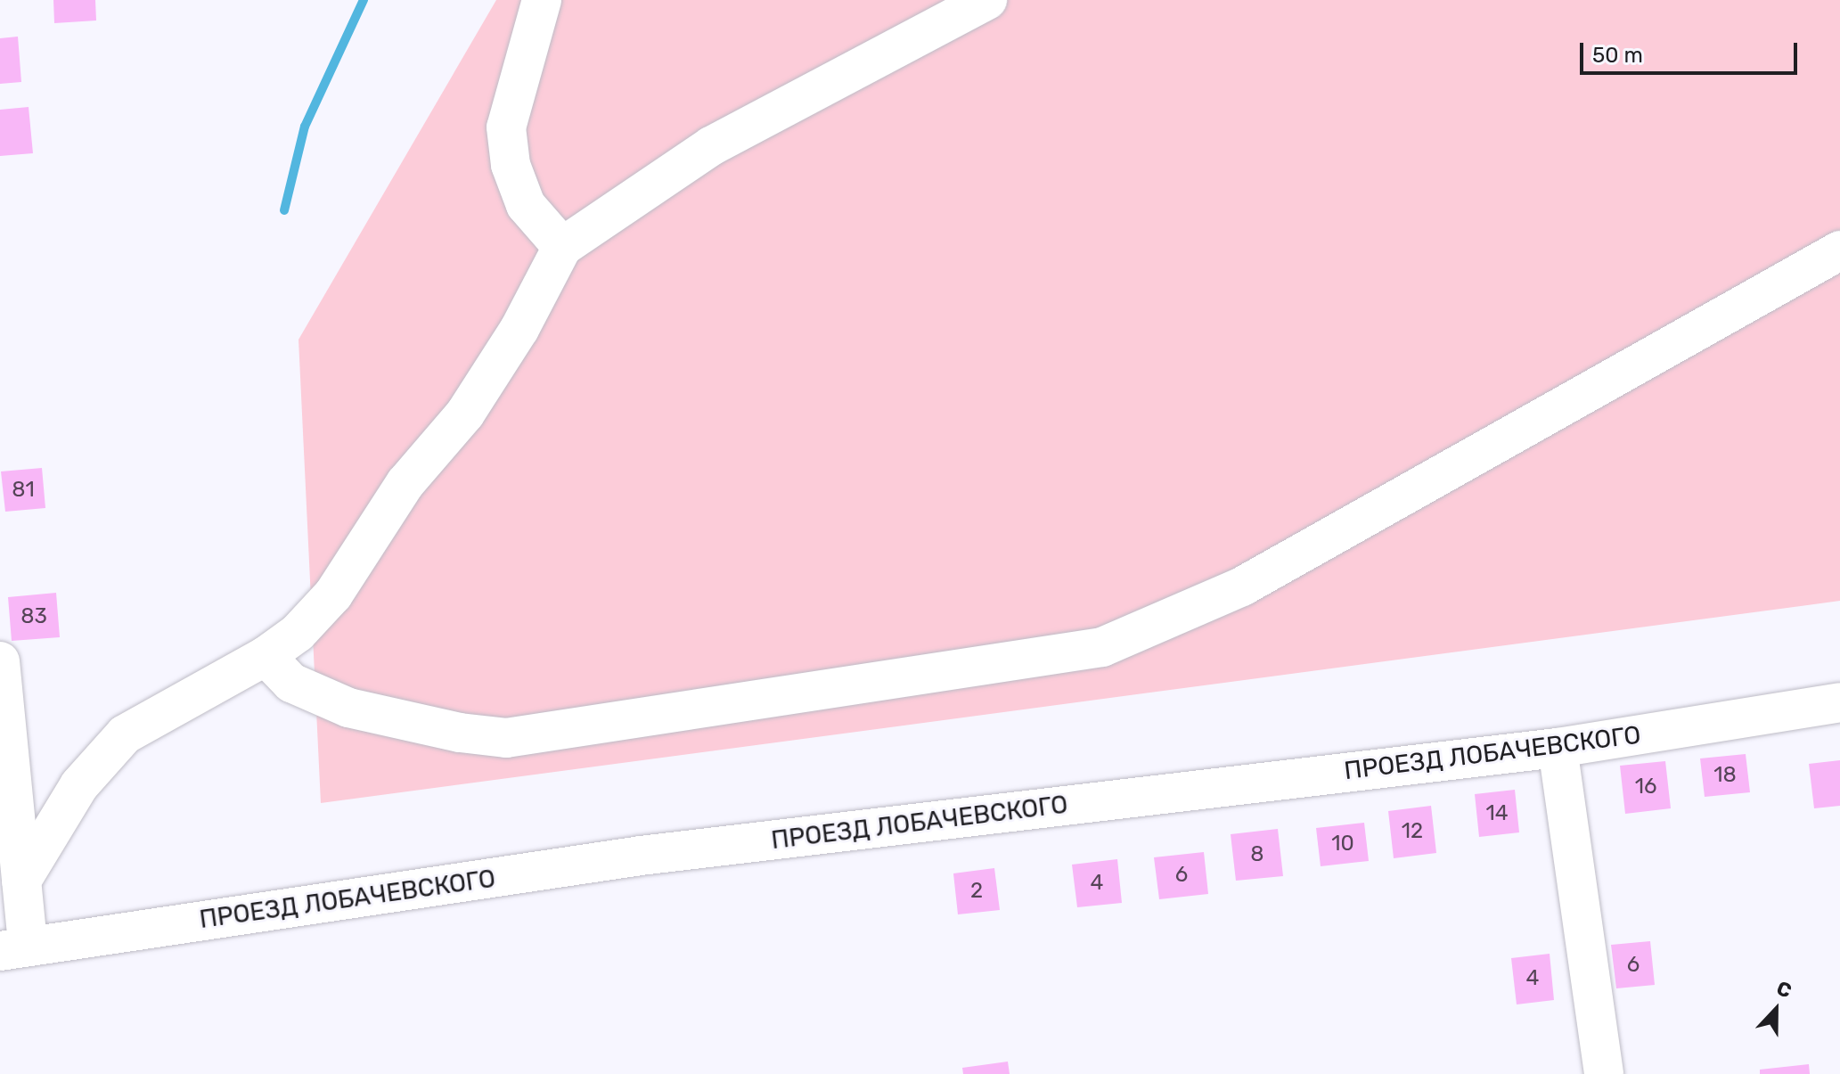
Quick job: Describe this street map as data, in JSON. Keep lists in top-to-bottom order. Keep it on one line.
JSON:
{"streets":{"street":["ПРОЕЗД ЛОБАЧЕВСКОГО"]},"house_numbers":["81","83","18","16","14","12","10","8","6","4","2","6","4"],"scale_bar":"50 m","north":"top"}
